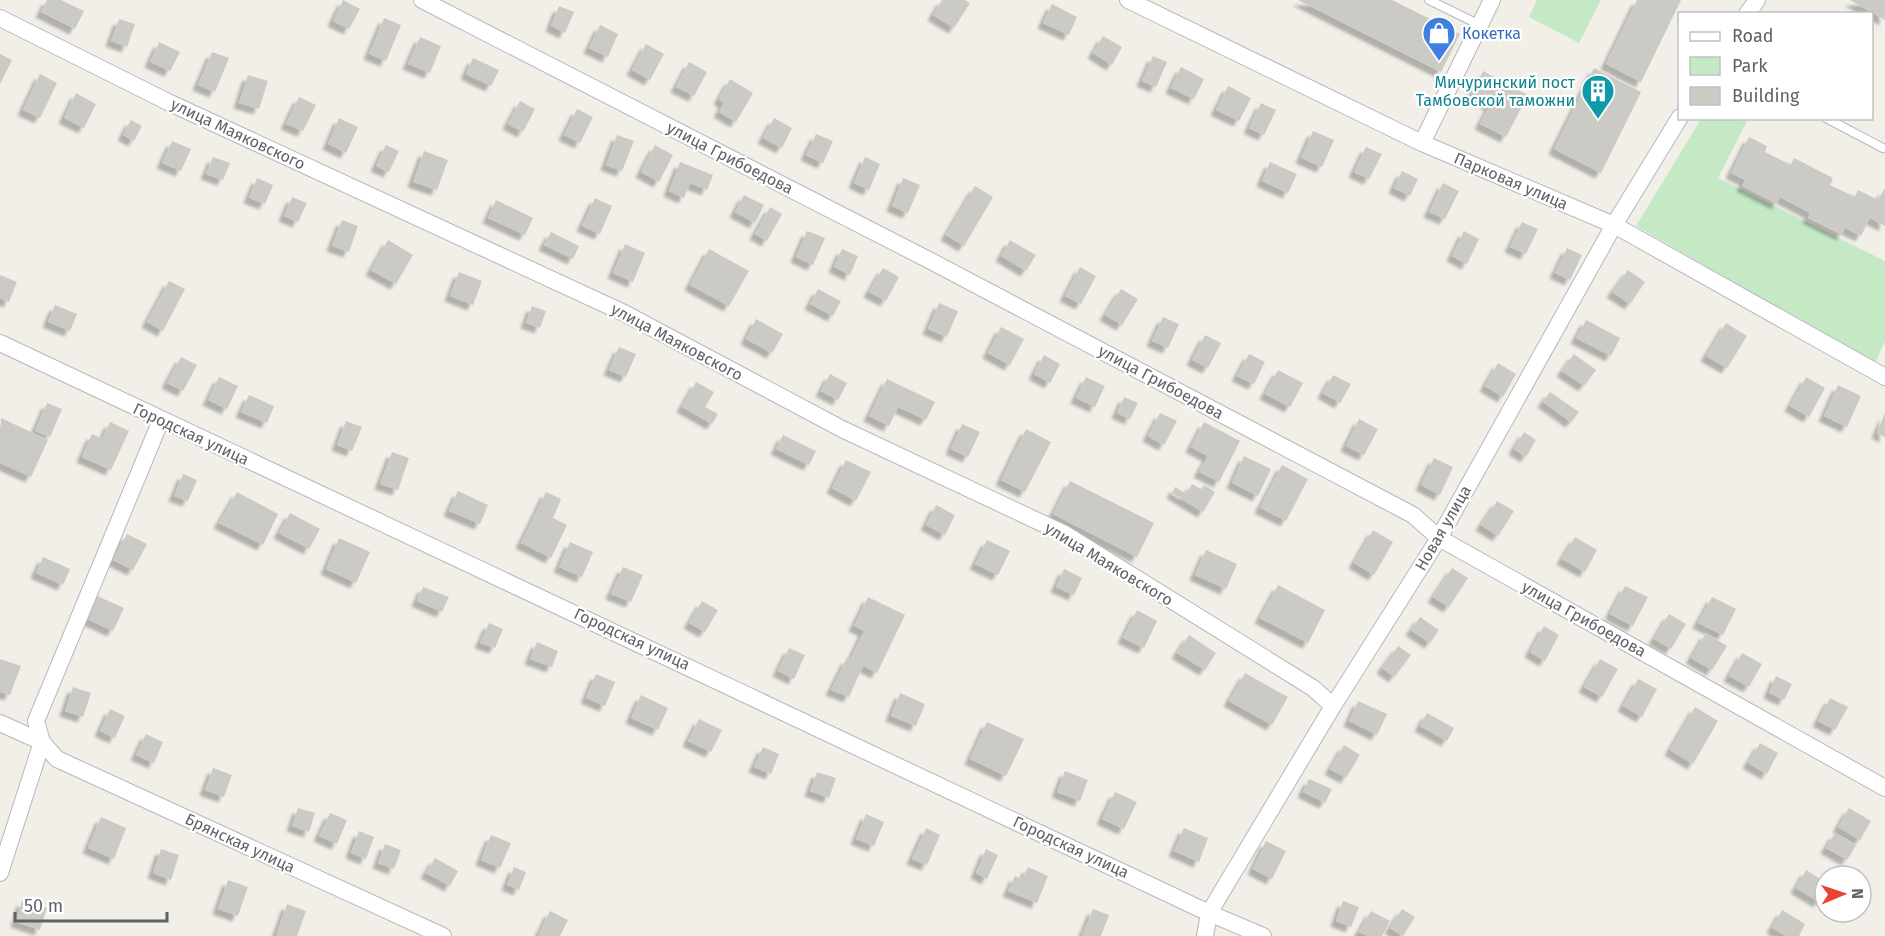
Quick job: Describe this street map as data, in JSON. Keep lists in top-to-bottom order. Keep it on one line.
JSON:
{"streets":{"street":["улица Маяковского","улица Грибоедова","Парковая улица","Городская улица","Новая улица","Брянская улица"]},"crossings":[["улица Маяковского","Новая улица"],["улица Грибоедова","Новая улица"],["Парковая улица","Новая улица"],["Городская улица","Новая улица"]],"places":{"shop":["Кокетка"],"building":["Мичуринский пост Тамбовской таможни"]},"legend":["Road","Park","Building"],"scale_bar":"50 m","north":"right"}
